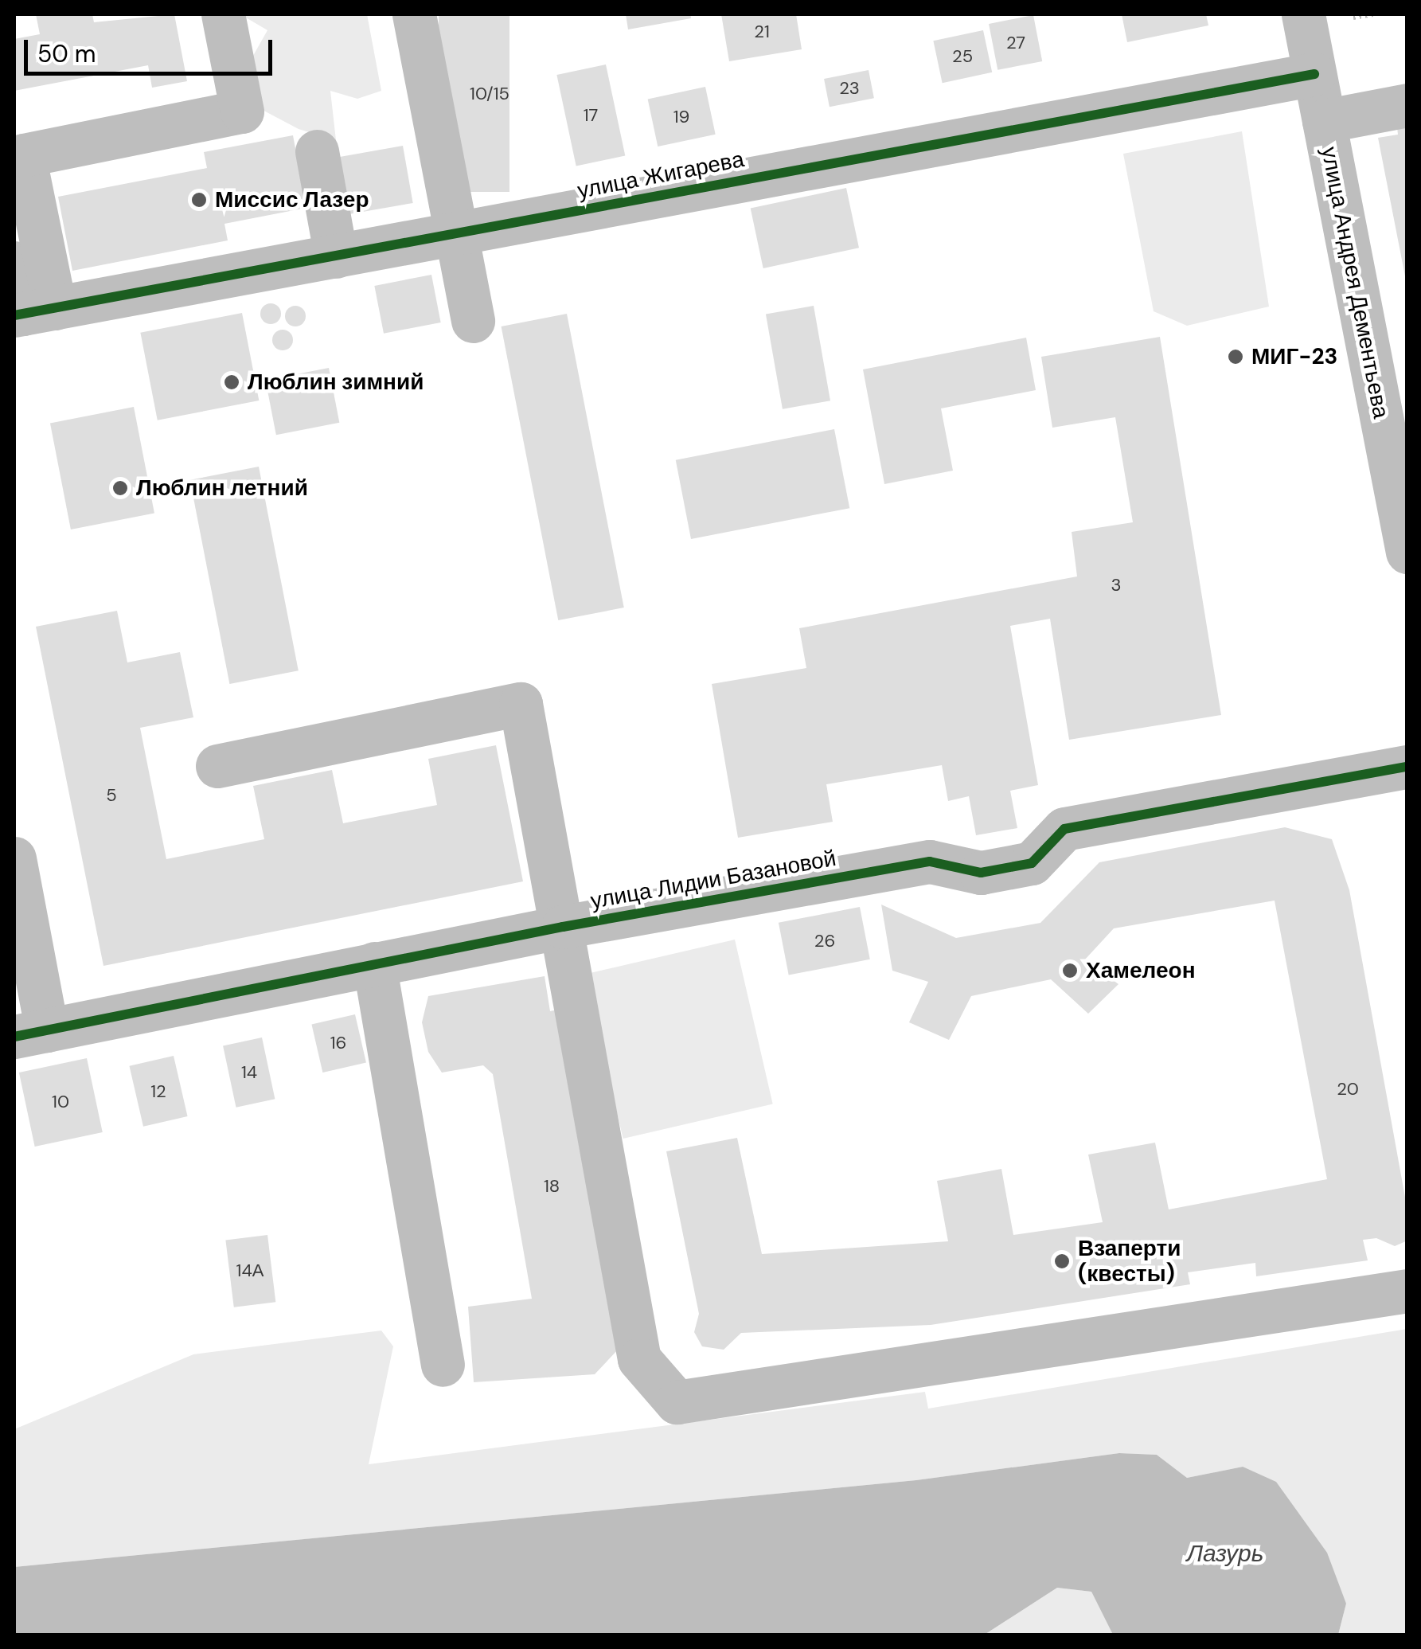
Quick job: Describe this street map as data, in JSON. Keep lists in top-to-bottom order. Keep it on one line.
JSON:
{"streets":{"street":["улица Жигарева","улица Андрея Дементьева","улица Лидии Базановой"]},"crossings":[["улица Жигарева","улица Андрея Дементьева"]],"water":["Лазурь"],"places":["Миссис Лазер","МИГ-23","Люблин зимний","Люблин летний","Хамелеон","Взаперти (квесты)"],"house_numbers":["21","27","25","23","10/15","17","19","3","5","26","16","14","20","12","10","18","14А"],"scale_bar":"50 m"}
